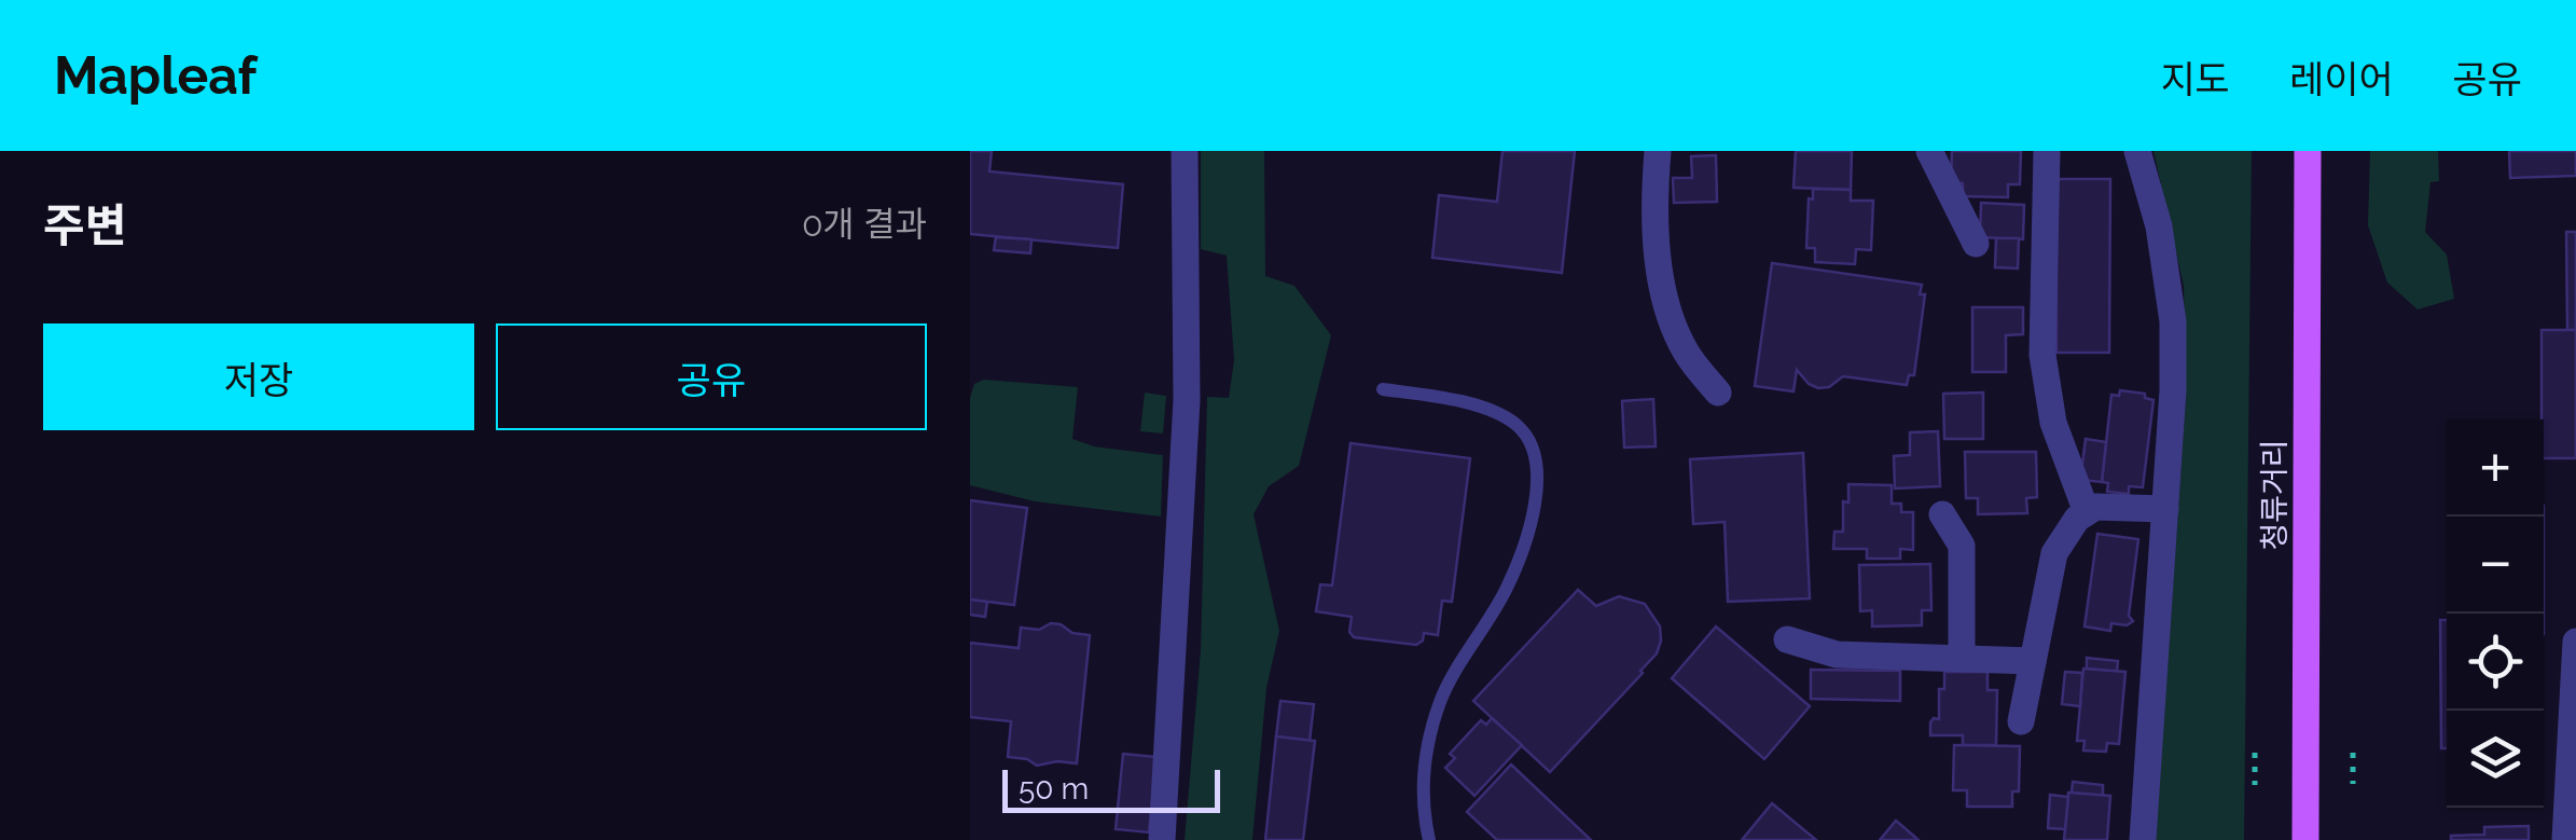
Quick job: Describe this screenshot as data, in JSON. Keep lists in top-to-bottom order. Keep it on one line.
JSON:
{"streets":{"main road":["청류거리"]},"scale_bar":"50 m","page":{"header":"Mapleaf","nav":["지도","레이어","공유"],"heading":["주변","0개 결과"],"buttons":["저장","공유"],"map_buttons":["+","−"],"scale":"50 m"}}
